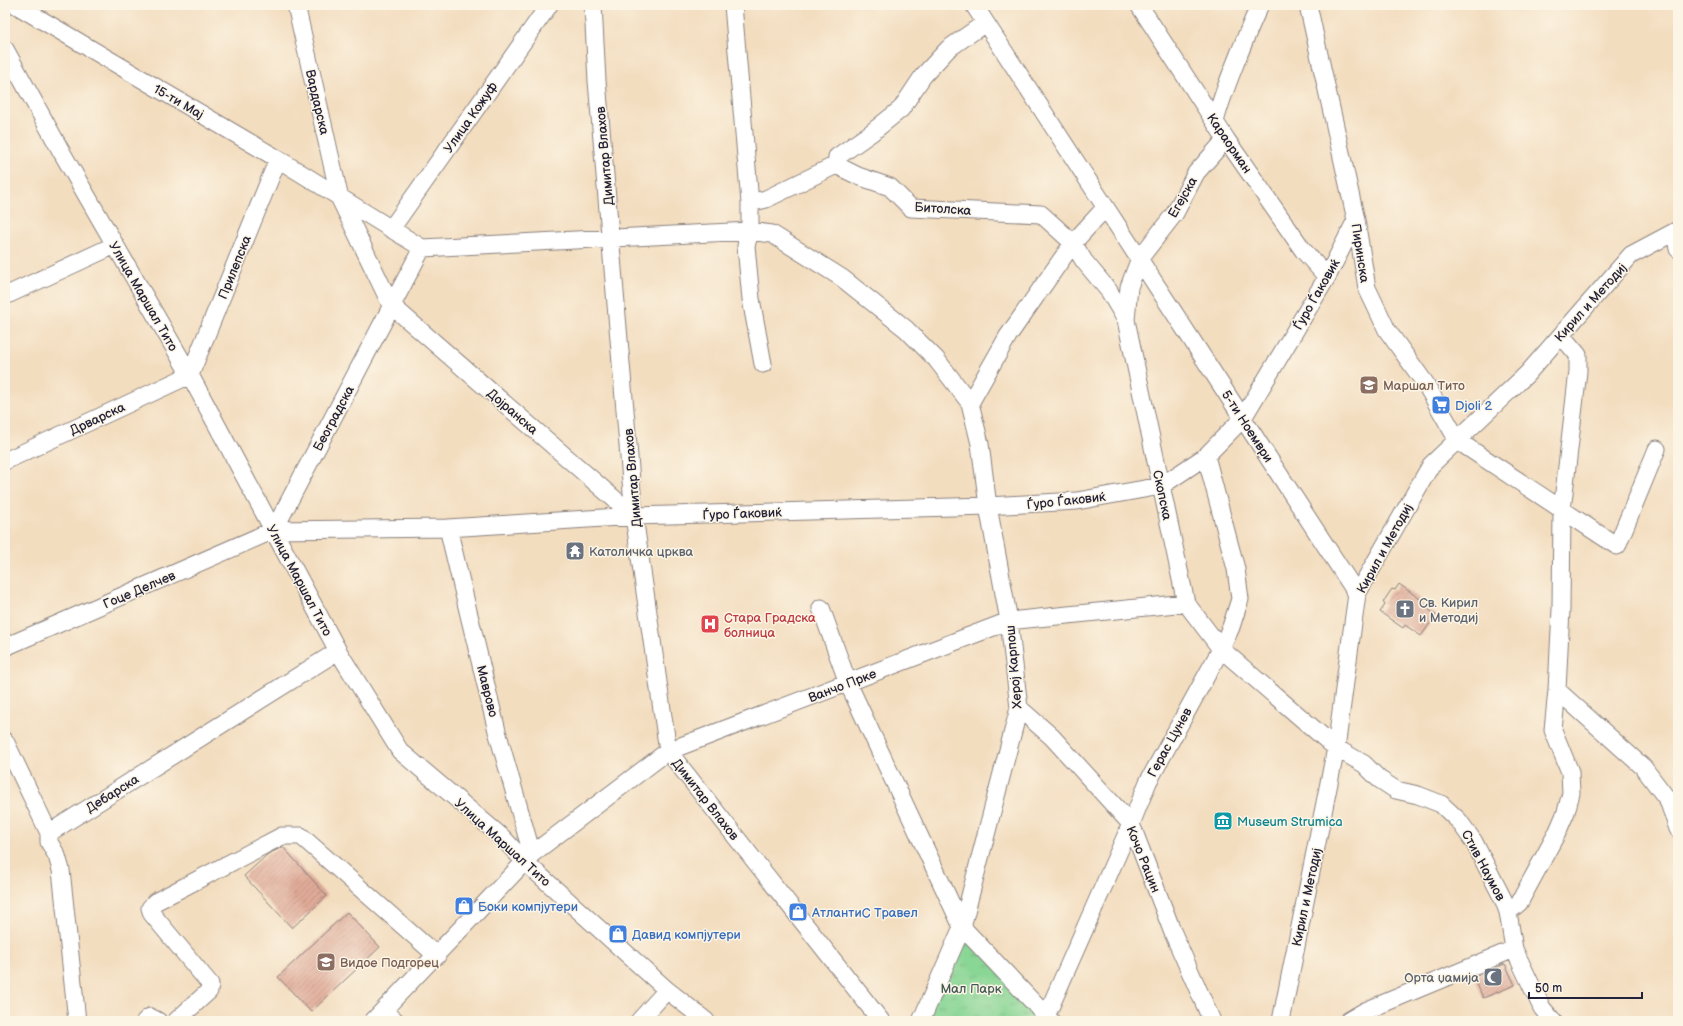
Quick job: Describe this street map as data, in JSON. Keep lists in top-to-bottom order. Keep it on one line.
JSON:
{"streets":{"street":["15-ти Мај","Вардарска","Улица Кожуф","Караорман","Димитар Влахов","Егејска","Битолска","Пиринска","Прилепска","Ѓуро Ѓаковиќ","Улица Маршал Тито","Кирил и Методиј","Дојранска","Дрварска","Београдска","5-ти Ноември","Скопска","Гоце Делчев","Херој Карпош","Ванчо Прке","Маврово","Герас Цунев","Дебарска","Кочо Рацин","Стив Наумов"]},"crossings":[["15-ти Мај","Вардарска"],["15-ти Мај","Улица Кожуф"],["15-ти Мај","Прилепска"],["15-ти Мај","Београдска"],["Вардарска","Дојранска"],["Вардарска","Београдска"],["Караорман","Егејска"],["Караорман","Ѓуро Ѓаковиќ"],["Димитар Влахов","Ѓуро Ѓаковиќ"],["Димитар Влахов","Дојранска"],["Димитар Влахов","Ванчо Прке"],["Егејска","5-ти Ноември"],["Егејска","Скопска"],["Битолска","Скопска"],["Пиринска","Ѓуро Ѓаковиќ"],["Пиринска","Кирил и Методиј"],["Прилепска","Улица Маршал Тито"],["Прилепска","Дрварска"],["Ѓуро Ѓаковиќ","Улица Маршал Тито"],["Ѓуро Ѓаковиќ","Дојранска"],["Ѓуро Ѓаковиќ","Београдска"],["Ѓуро Ѓаковиќ","5-ти Ноември"],["Ѓуро Ѓаковиќ","Скопска"],["Ѓуро Ѓаковиќ","Гоце Делчев"],["Ѓуро Ѓаковиќ","Херој Карпош"],["Ѓуро Ѓаковиќ","Маврово"],["Ѓуро Ѓаковиќ","Герас Цунев"],["Улица Маршал Тито","Дрварска"],["Улица Маршал Тито","Београдска"],["Улица Маршал Тито","Гоце Делчев"],["Улица Маршал Тито","Ванчо Прке"],["Улица Маршал Тито","Маврово"],["Улица Маршал Тито","Дебарска"],["Кирил и Методиј","5-ти Ноември"],["Кирил и Методиј","Скопска"],["Кирил и Методиј","Стив Наумов"],["Дојранска","Београдска"],["Београдска","Гоце Делчев"],["Скопска","Ванчо Прке"],["Скопска","Герас Цунев"],["Скопска","Стив Наумов"],["Херој Карпош","Ванчо Прке"],["Херој Карпош","Кочо Рацин"],["Ванчо Прке","Маврово"],["Герас Цунев","Кочо Рацин"]],"parks":["Мал Парк"],"places":{"school or university":["Маршал Тито","Видое Подгорец"],"supermarket":["Djoli 2"],"temple":["Католичка црква"],"church":["Св. Кирил и Методиј"],"hospital":["Стара Градска болница"],"museum":["Museum Strumica"],"shop":["Боки компјутери","АтлантиС Травел","Давид компјутери"],"mosque":["Орта џамија"]},"scale_bar":"50 m"}
